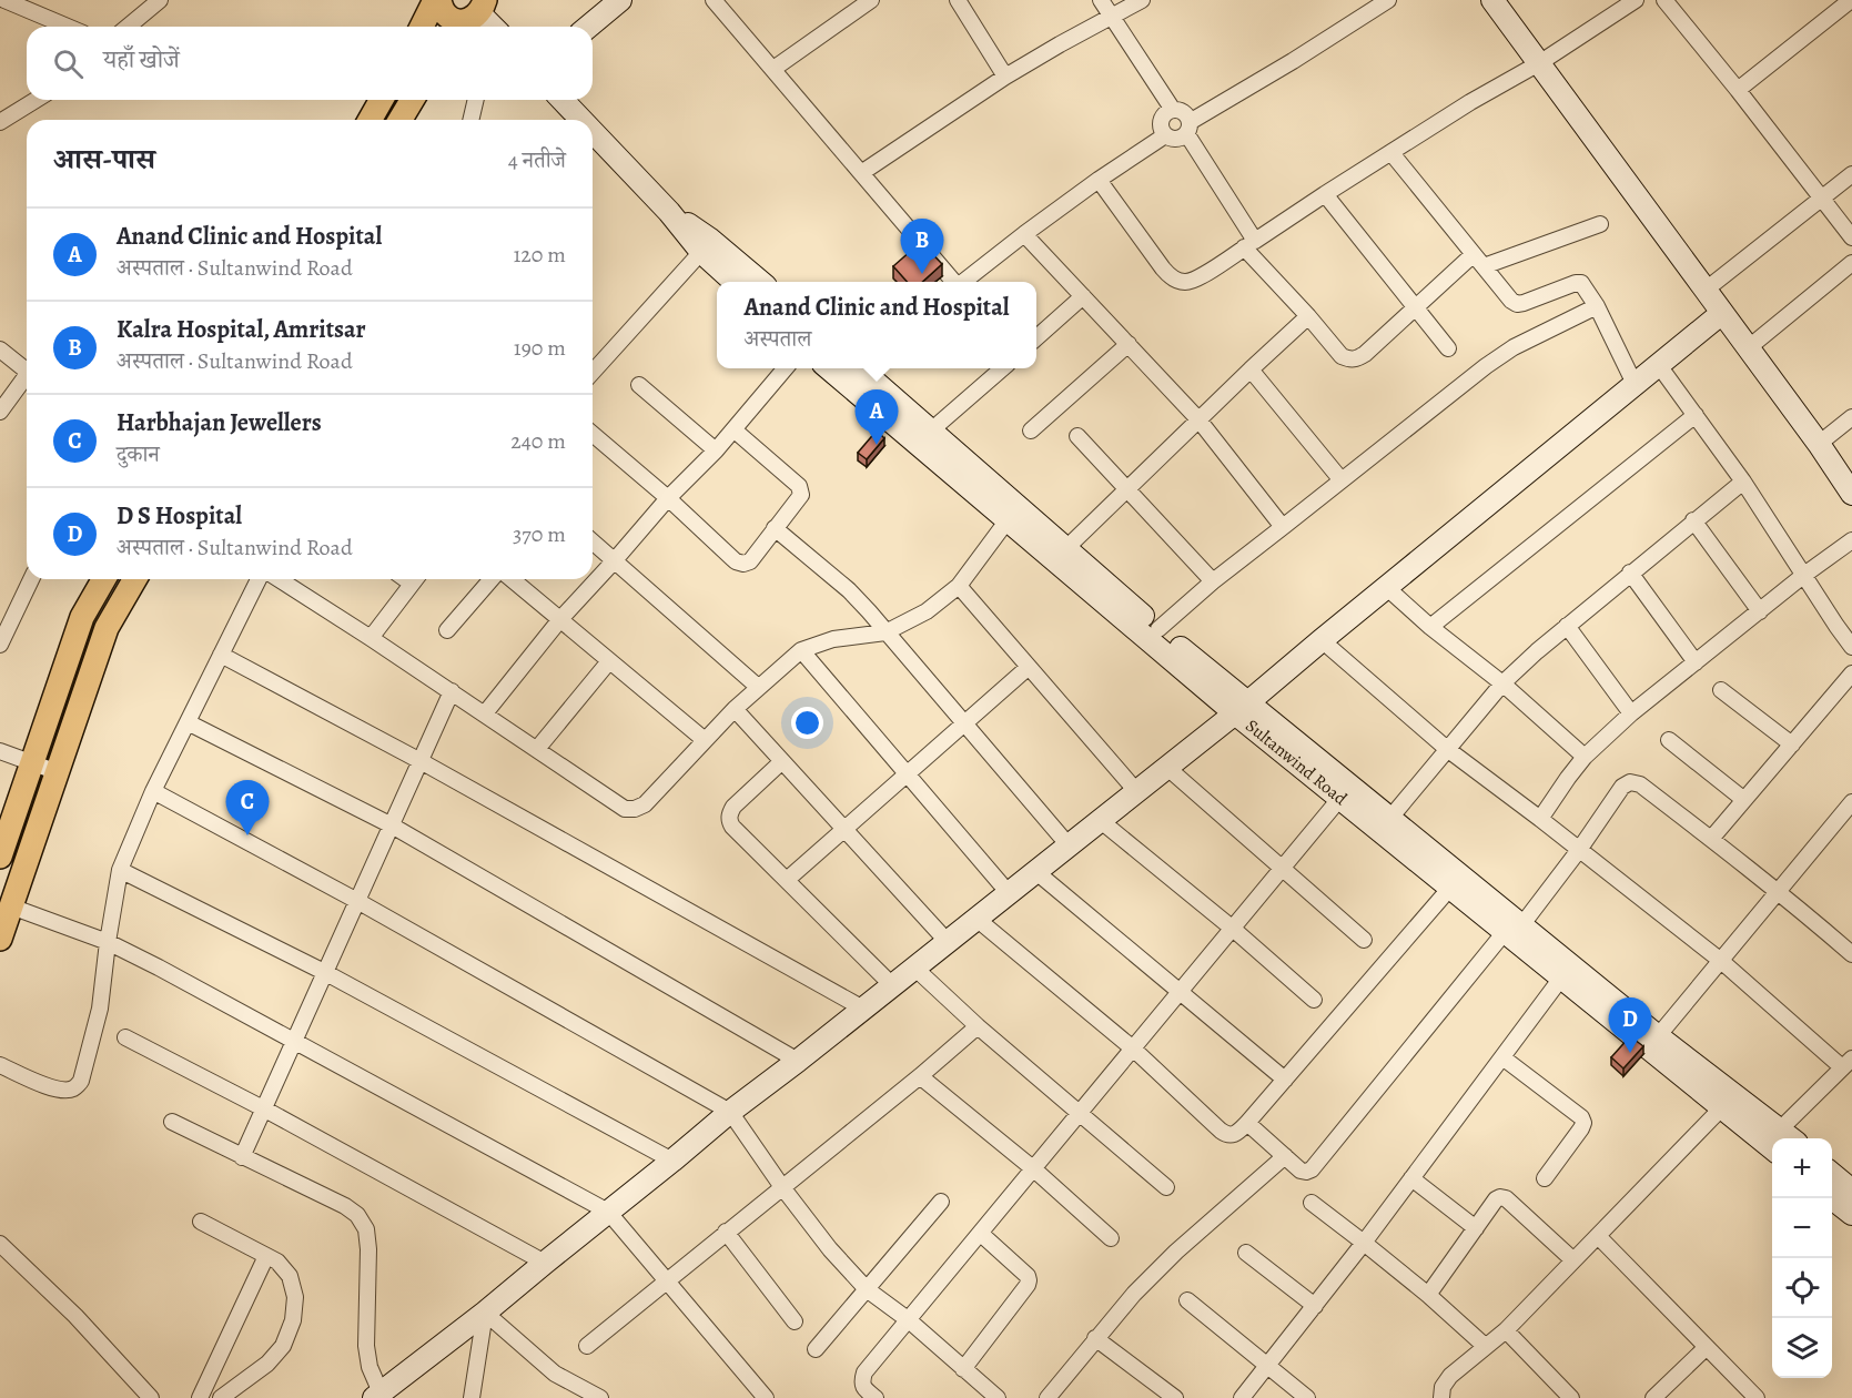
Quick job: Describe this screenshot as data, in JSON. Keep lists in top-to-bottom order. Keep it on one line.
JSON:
{"streets":{"main road":["Sultanwind Road"]},"page":{"search":"यहाँ खोजें","heading":["आस-पास","4 नतीजे"],"list":[{"mark":"A","name":"Anand Clinic and Hospital","note":"अस्पताल · Sultanwind Road","value":"120 m"},{"mark":"B","name":"Kalra Hospital, Amritsar","note":"अस्पताल · Sultanwind Road","value":"190 m"},{"mark":"C","name":"Harbhajan Jewellers","note":"दुकान","value":"240 m"},{"mark":"D","name":"D S Hospital","note":"अस्पताल · Sultanwind Road","value":"370 m"}],"pins":["B","A","C","D"],"popup":["Anand Clinic and Hospital","अस्पताल"],"map_buttons":["+","−"]}}
